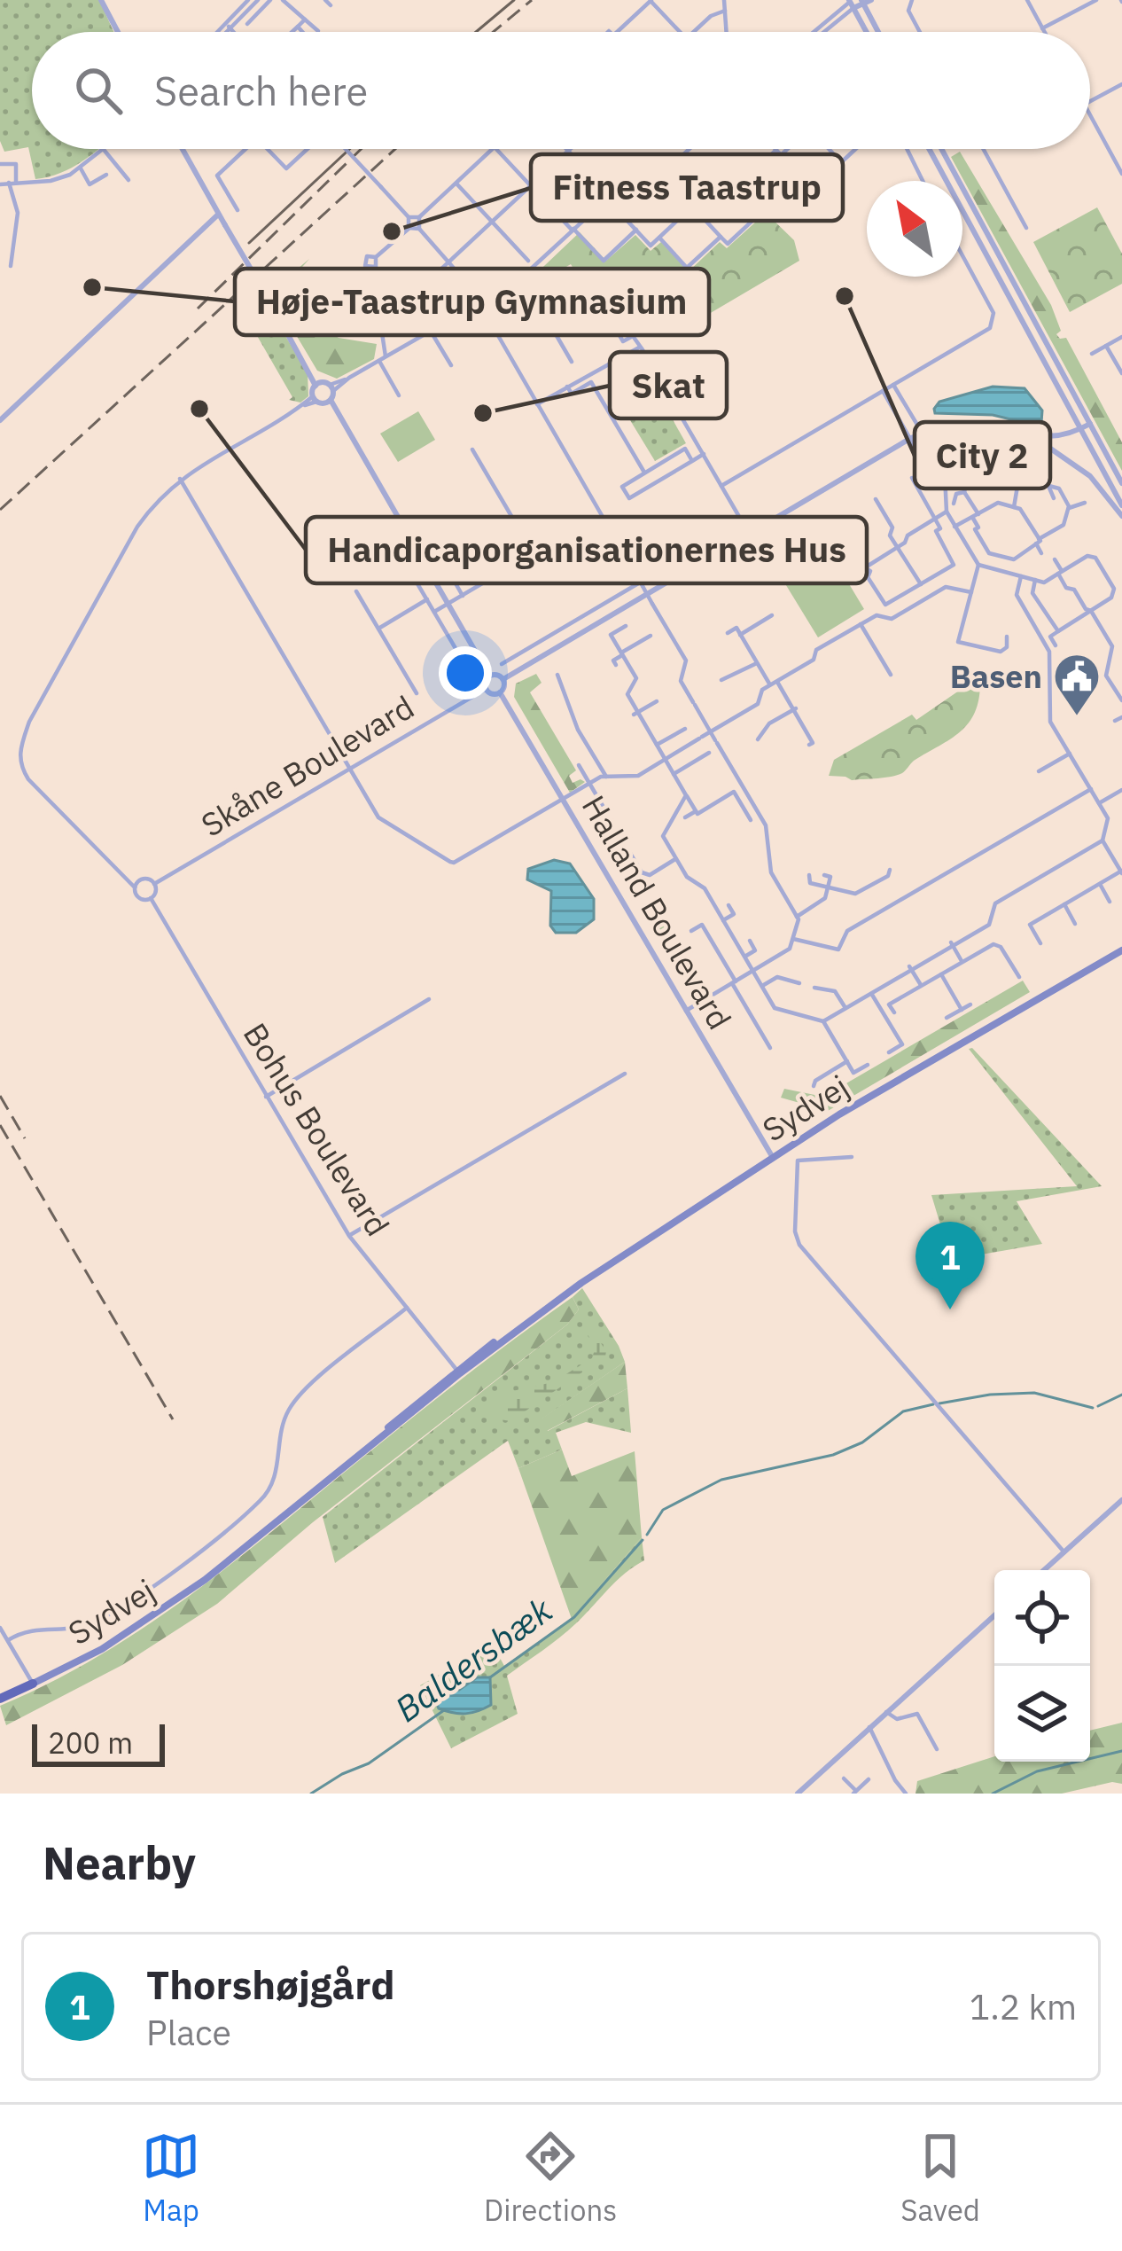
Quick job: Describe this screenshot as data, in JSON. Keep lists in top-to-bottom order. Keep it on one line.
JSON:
{"streets":{"main road":["Sydvej"],"street":["Skåne Boulevard","Halland Boulevard","Bohus Boulevard"]},"crossings":[["Skåne Boulevard","Halland Boulevard"],["Skåne Boulevard","Bohus Boulevard"],["Halland Boulevard","Sydvej"],["Sydvej","Bohus Boulevard"]],"water":["Baldersbæk"],"places":{"other":["Fitness Taastrup","Høje-Taastrup Gymnasium","City 2","Handicaporganisationernes Hus","Skat"],"public building":["Basen"]},"scale_bar":"200 m","north":"top left","page":{"search":"Search here","pins":"1","scale":"200 m","heading":"Nearby","list":[{"mark":"1","name":"Thorshøjgård","note":"Place","value":"1.2 km"}],"nav":["Map","Directions","Saved"]}}
